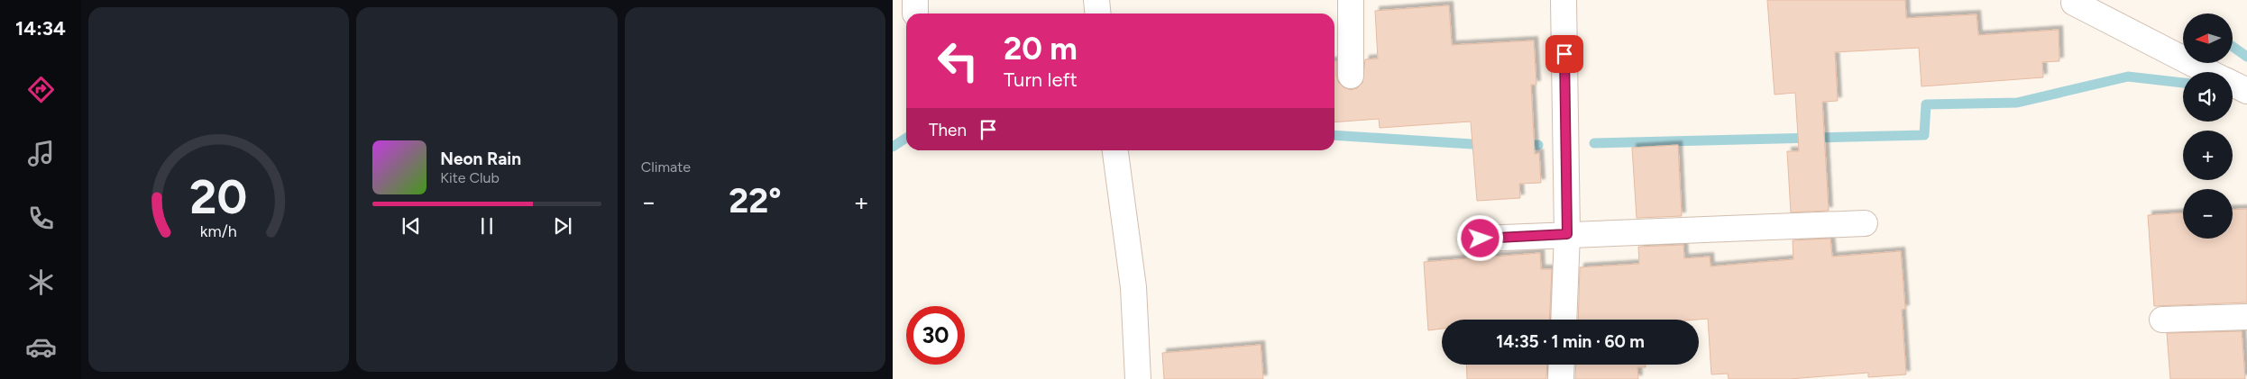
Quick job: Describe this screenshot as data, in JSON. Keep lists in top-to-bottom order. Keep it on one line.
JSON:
{"north":"left","page":{"tabs":"14:34","tile":"Climate","map_buttons":["+","−"],"turn":["20 m","Turn left"],"then":"Then","song":["Neon Rain","Kite Club"],"heat":["−","22°","+"],"limit":"30","trip":"14:35 · 1 min · 60 m","gauge":["20","km/h"]}}
